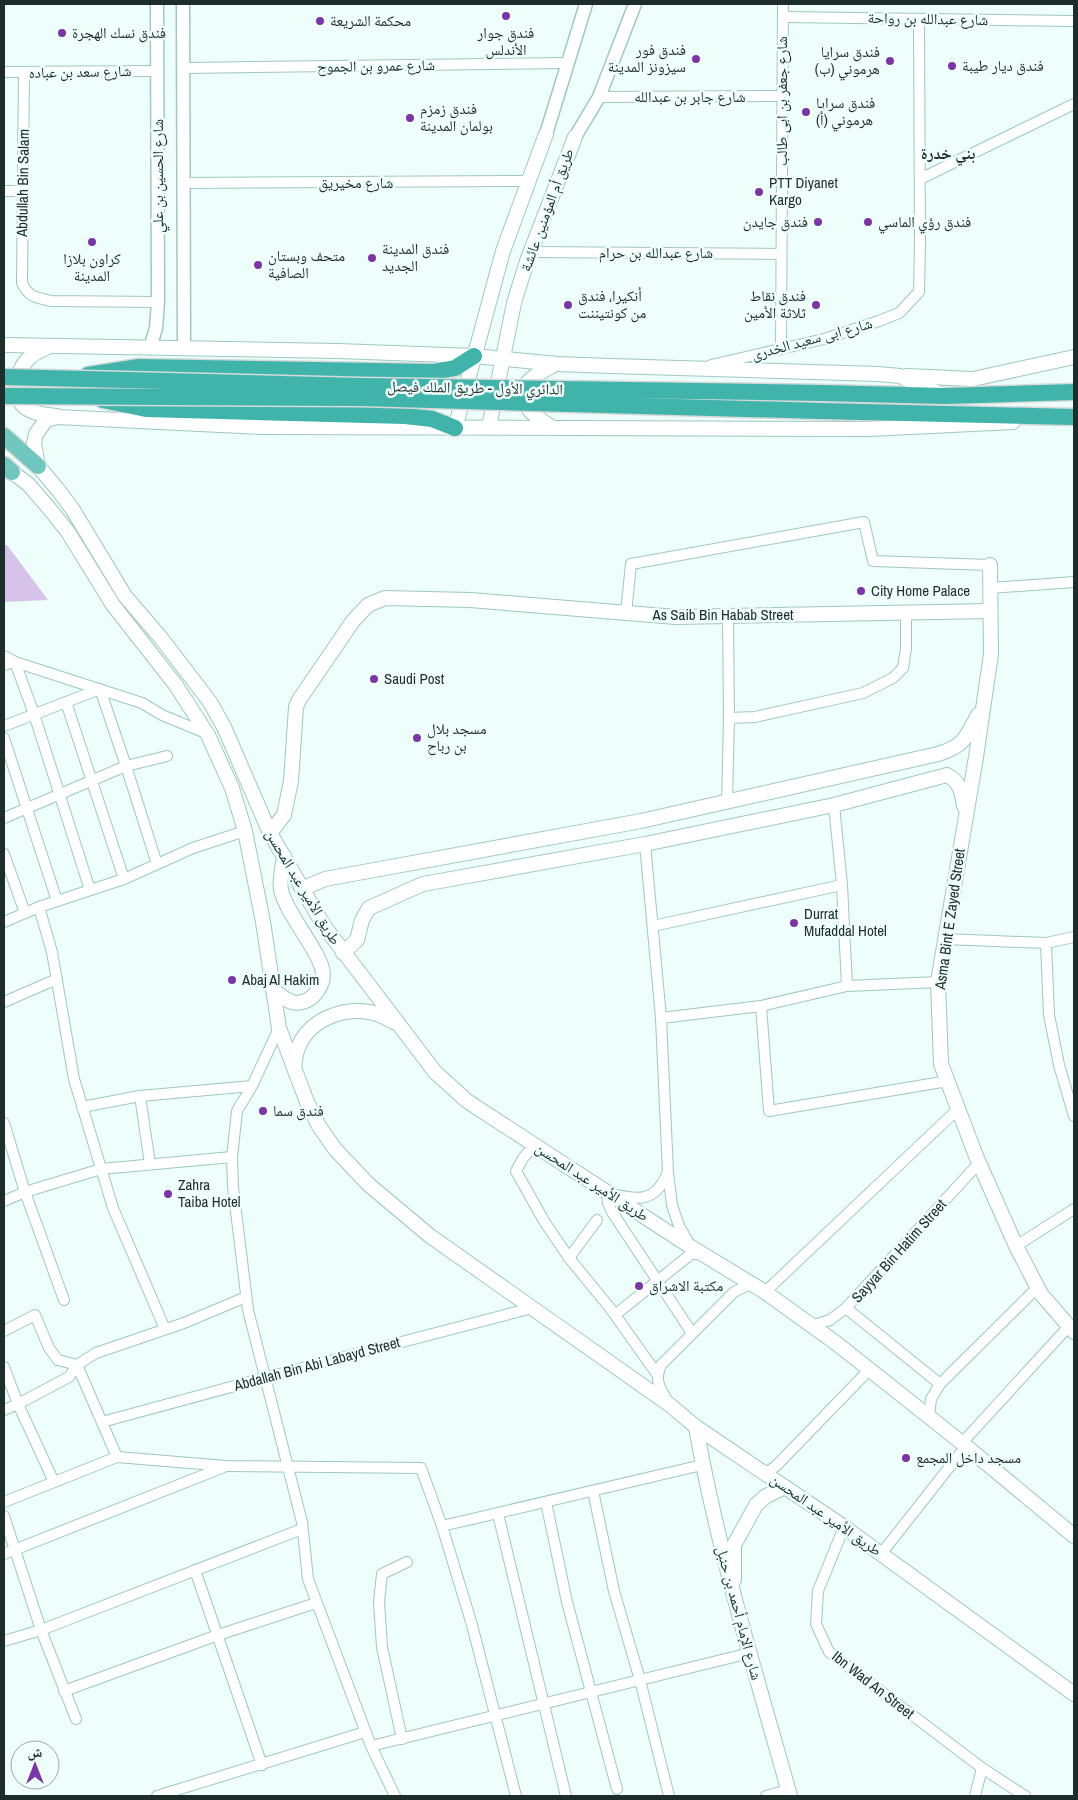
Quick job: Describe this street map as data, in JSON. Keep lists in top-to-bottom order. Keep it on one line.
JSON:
{"streets":{"highway":["الدائري الأول - طريق الملك فيصل"],"main road":["طريق أم المؤمنين عائشة","As Saib Bin Habab Street","طريق الأمير عبد المحسن","Asma Bint E Zayed Street","شارع الإمام أحمد بن حنبل"],"street":["شارع عبدالله بن رواحة","شارع عمرو بن الجموح","شارع سعد بن عباده","شارع جابر بن عبدالله","شارع جعفر بن ابى طالب","شارع الحسين بن علي","Abdullah Bin Salam","شارع مخيريق","شارع عبدالله بن حرام","شارع ابى سعيد الخدرى","Sayyar Bin Hatim Street","Abdallah Bin Abi Labayd Street","Ibn Wad An Street"]},"crossings":[["شارع عبدالله بن رواحة","شارع جعفر بن ابى طالب"],["شارع عبدالله بن رواحة","شارع ابى سعيد الخدرى"],["شارع عمرو بن الجموح","شارع الحسين بن علي"],["شارع عمرو بن الجموح","طريق أم المؤمنين عائشة"],["شارع سعد بن عباده","شارع الحسين بن علي"],["شارع سعد بن عباده","Abdullah Bin Salam"],["شارع جابر بن عبدالله","شارع جعفر بن ابى طالب"],["شارع جابر بن عبدالله","طريق أم المؤمنين عائشة"],["شارع جعفر بن ابى طالب","شارع عبدالله بن حرام"],["شارع جعفر بن ابى طالب","شارع ابى سعيد الخدرى"],["شارع الحسين بن علي","Abdullah Bin Salam"],["شارع الحسين بن علي","شارع مخيريق"],["شارع مخيريق","طريق أم المؤمنين عائشة"],["طريق أم المؤمنين عائشة","شارع عبدالله بن حرام"],["As Saib Bin Habab Street","طريق الأمير عبد المحسن"],["As Saib Bin Habab Street","Asma Bint E Zayed Street"],["طريق الأمير عبد المحسن","Sayyar Bin Hatim Street"],["طريق الأمير عبد المحسن","Abdallah Bin Abi Labayd Street"],["طريق الأمير عبد المحسن","شارع الإمام أحمد بن حنبل"],["طريق الأمير عبد المحسن","Ibn Wad An Street"],["Asma Bint E Zayed Street","Sayyar Bin Hatim Street"]],"districts":["بني خدرة"],"places":["فندق جوار الأندلس","محكمة الشريعة","فندق نسك الهجرة","فندق فور سيزونز المدينة","فندق سرايا هرموني (ب)","فندق ديار طيبة","فندق سرايا هرموني (أ)","فندق زمزم بولمان المدينة","PTT Diyanet Kargo","فندق جايدن","فندق رؤي الماسي","كراون بلازا المدينة","فندق المدينة الجديد","متحف وبستان الصافية","أنكيرا، فندق من كونتيننت","فندق نقاط ثلاثة الأمين","City Home Palace","Saudi Post","مسجد بلال بن رباح","Durrat Mufaddal Hotel","Abaj Al Hakim","فندق سما","Zahra Taiba Hotel","مكتبة الاشراق","مسجد داخل المجمع"],"north":"top"}
